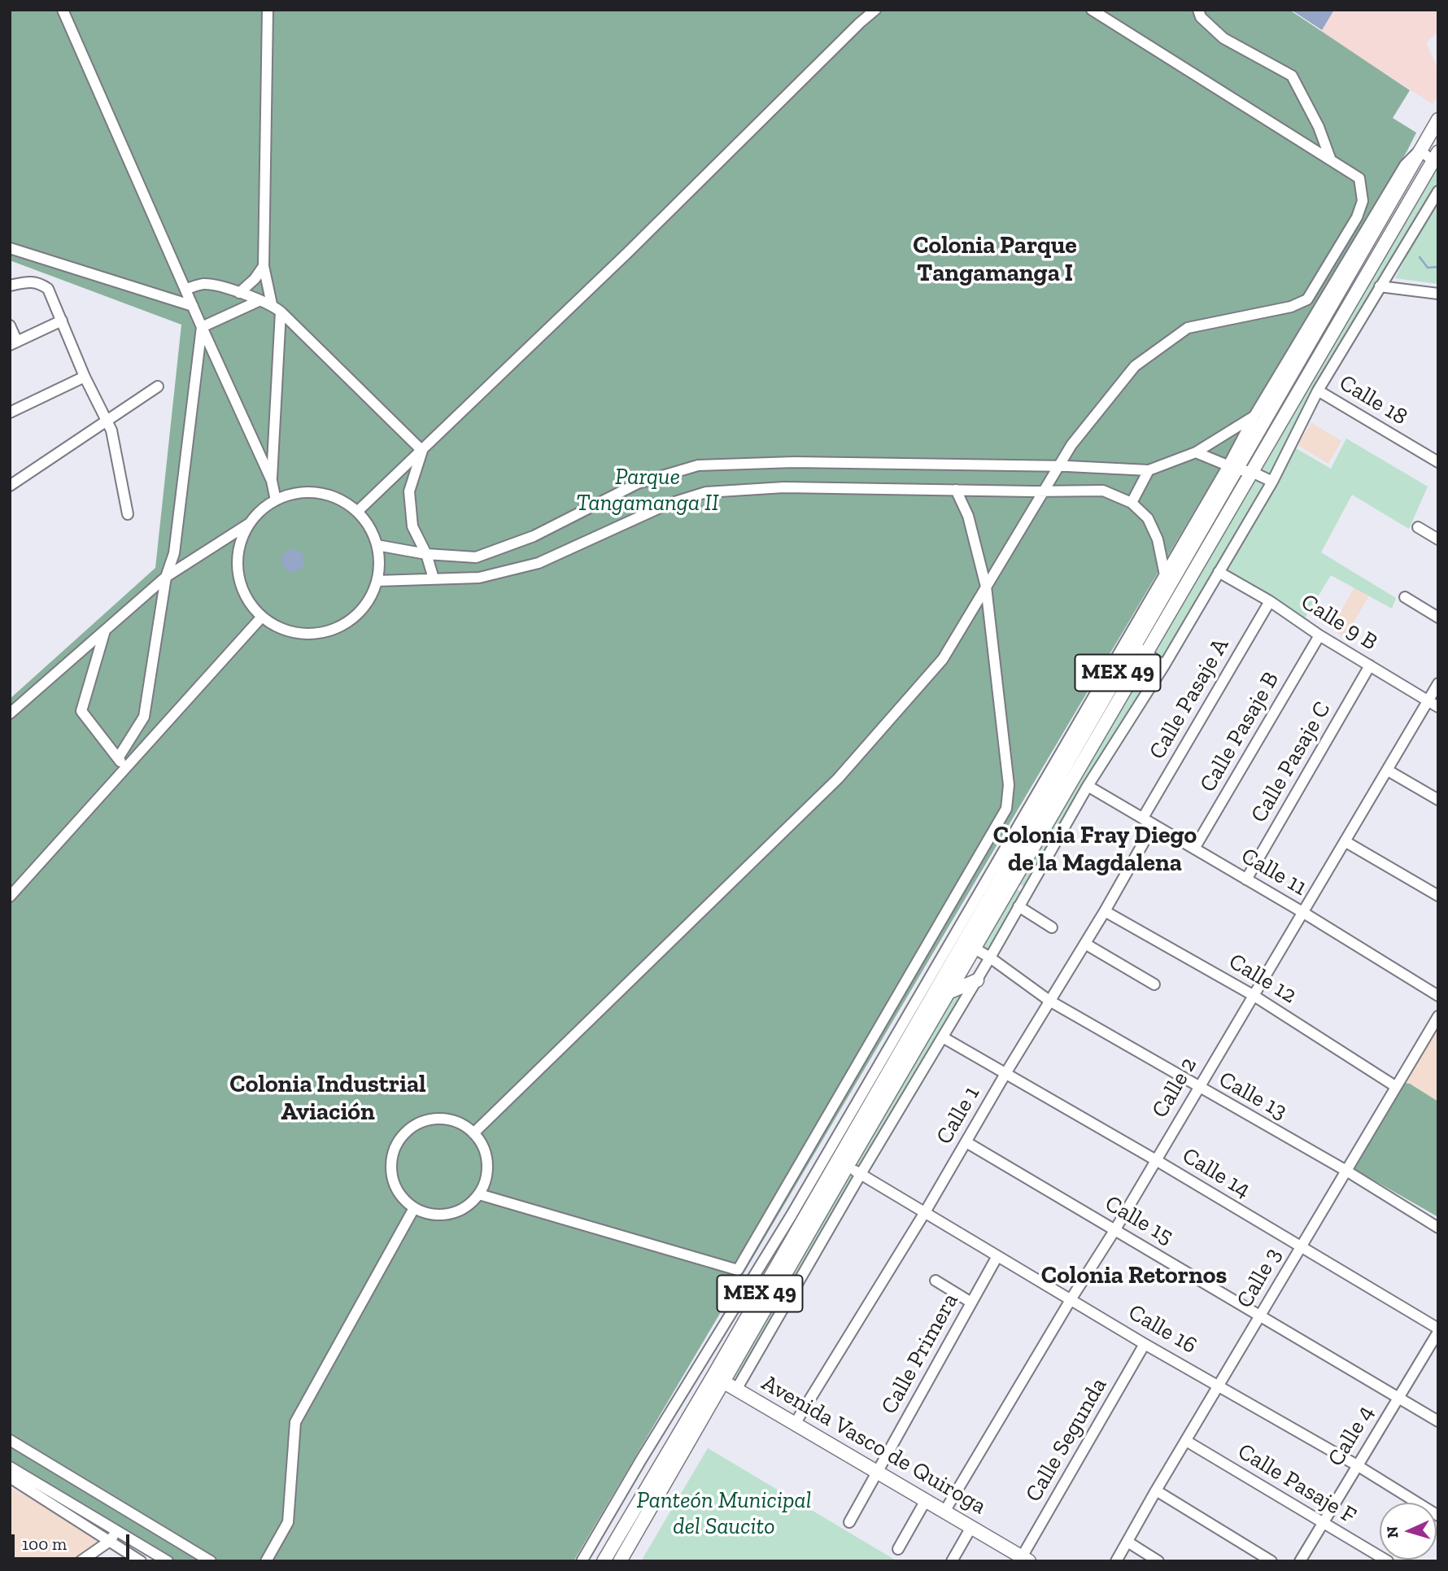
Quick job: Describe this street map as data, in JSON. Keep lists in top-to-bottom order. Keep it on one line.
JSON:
{"streets":{"main road":["MEX 49","Avenida Vasco de Quiroga"],"street":["Calle 18","Calle 9 B","Calle Pasaje A","Calle Pasaje B","Calle Pasaje C","Calle 11","Calle 12","Calle 2","Calle 13","Calle 1","Calle 14","Calle 15","Calle 3","Calle 16","Calle Primera","Calle 4","Calle Segunda","Calle Pasaje F"]},"crossings":[["Calle 9 B","Calle Pasaje A"],["Calle 9 B","Calle Pasaje B"],["Calle 9 B","Calle Pasaje C"],["Calle 9 B","Calle 2"],["MEX 49","Calle 13"],["MEX 49","Calle 16"],["MEX 49","Avenida Vasco de Quiroga"],["Calle Pasaje A","Calle 11"],["Calle Pasaje B","Calle 11"],["Calle Pasaje C","Calle 11"],["Calle 11","Calle 2"],["Calle 11","Calle 1"],["Calle 12","Calle 2"],["Calle 12","Calle 1"],["Calle 12","Calle 3"],["Calle 2","Calle 13"],["Calle 2","Calle 14"],["Calle 2","Calle 15"],["Calle 2","Calle 16"],["Calle 2","Avenida Vasco de Quiroga"],["Calle 13","Calle 1"],["Calle 13","Calle 3"],["Calle 1","Calle 14"],["Calle 1","Calle 15"],["Calle 1","Calle 16"],["Calle 1","Avenida Vasco de Quiroga"],["Calle 14","Calle 3"],["Calle 14","Calle 4"],["Calle 15","Calle 3"],["Calle 15","Calle 4"],["Calle 3","Calle 16"],["Calle 3","Calle Pasaje F"],["Calle 16","Calle Primera"],["Calle 16","Calle 4"],["Calle 16","Calle Segunda"],["Calle Primera","Avenida Vasco de Quiroga"],["Calle 4","Calle Pasaje F"],["Calle Segunda","Avenida Vasco de Quiroga"]],"districts":["Colonia Parque Tangamanga I","Colonia Fray Diego de la Magdalena","Colonia Industrial Aviación","Colonia Retornos"],"parks":["Parque Tangamanga II","Panteón Municipal del Saucito"],"scale_bar":"100 m","north":"left"}
